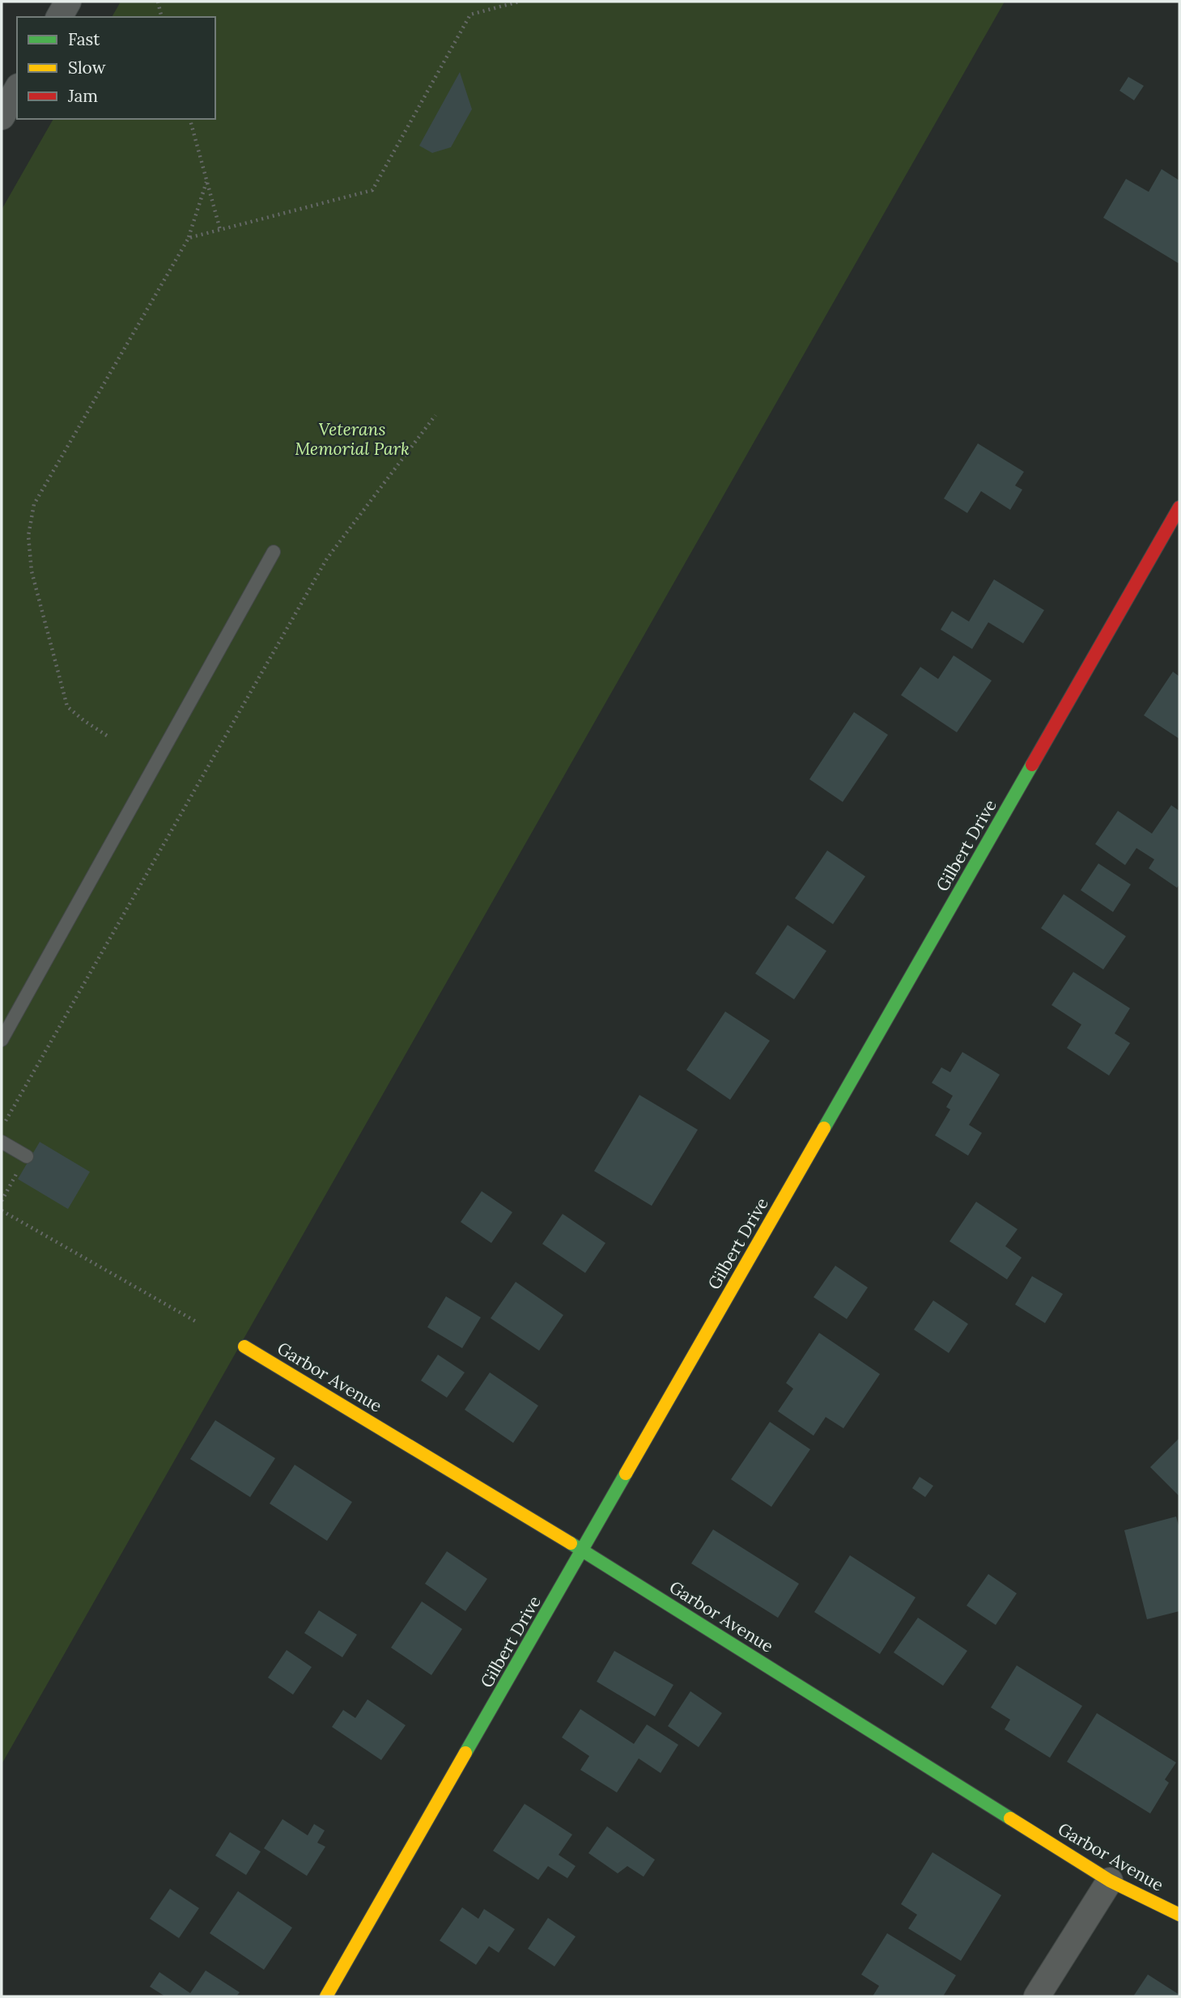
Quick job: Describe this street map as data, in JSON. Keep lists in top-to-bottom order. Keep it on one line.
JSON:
{"streets":{"street":["Gilbert Drive","Garbor Avenue"]},"crossings":[["Gilbert Drive","Garbor Avenue"]],"parks":["Veterans Memorial Park"],"legend":["Fast","Slow","Jam"]}
